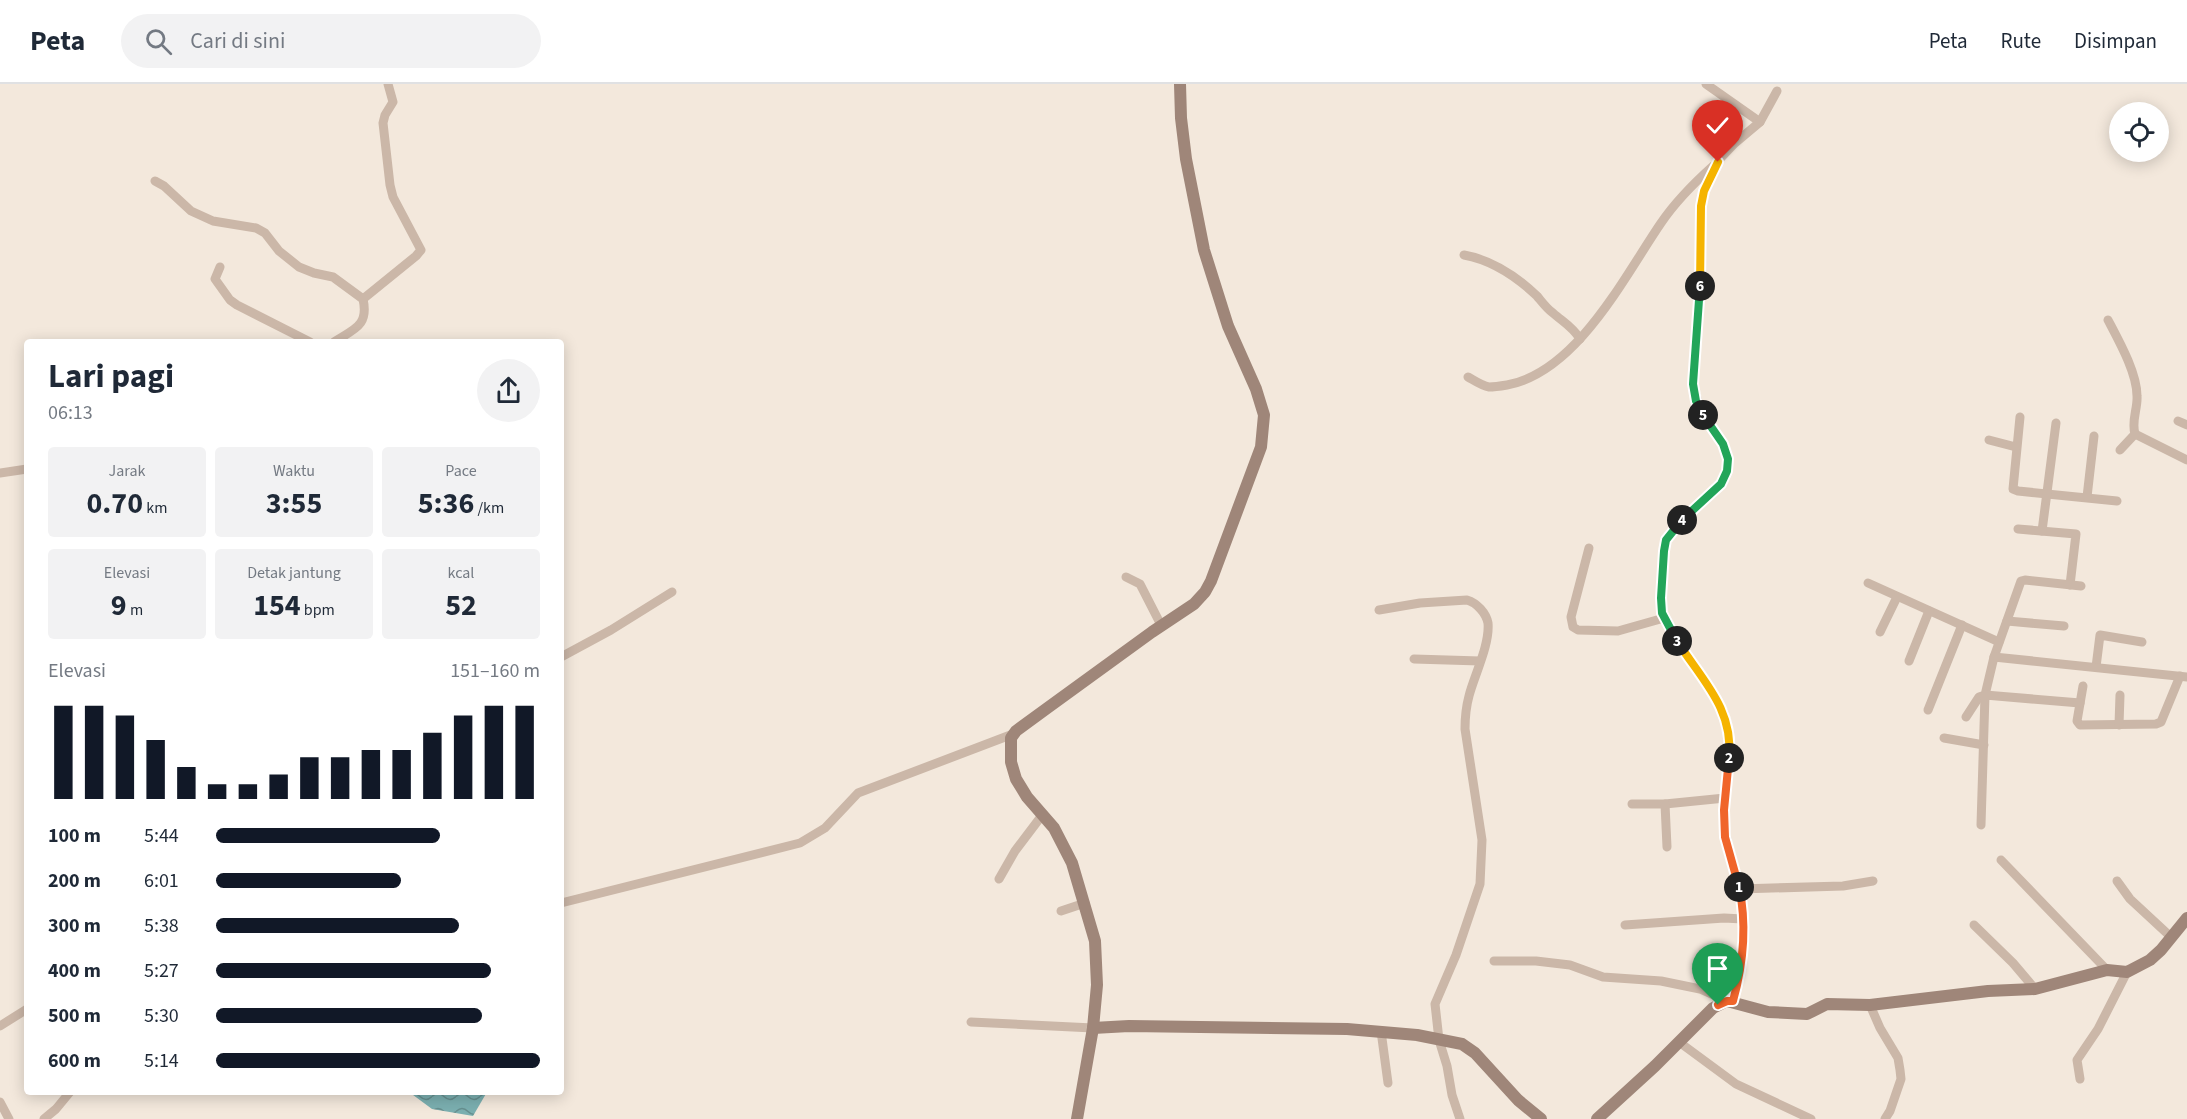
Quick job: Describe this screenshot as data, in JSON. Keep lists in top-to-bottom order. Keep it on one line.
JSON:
{"page":{"header":"Peta","search":"Cari di sini","nav":["Peta","Rute","Disimpan"],"pins":["6","5","4","3","2","1"],"heading":["Lari pagi","06:13"],"stats":[["Jarak","0.70 km"],["Waktu","3:55"],["Pace","5:36 /km"],["Elevasi","9 m"],["Detak jantung","154 bpm"],["kcal","52"]],"chart":["Elevasi","151–160 m"],"list":[{"name":"100 m","note":"5:44"},{"name":"200 m","note":"6:01"},{"name":"300 m","note":"5:38"},{"name":"400 m","note":"5:27"},{"name":"500 m","note":"5:30"},{"name":"600 m","note":"5:14"}]}}
